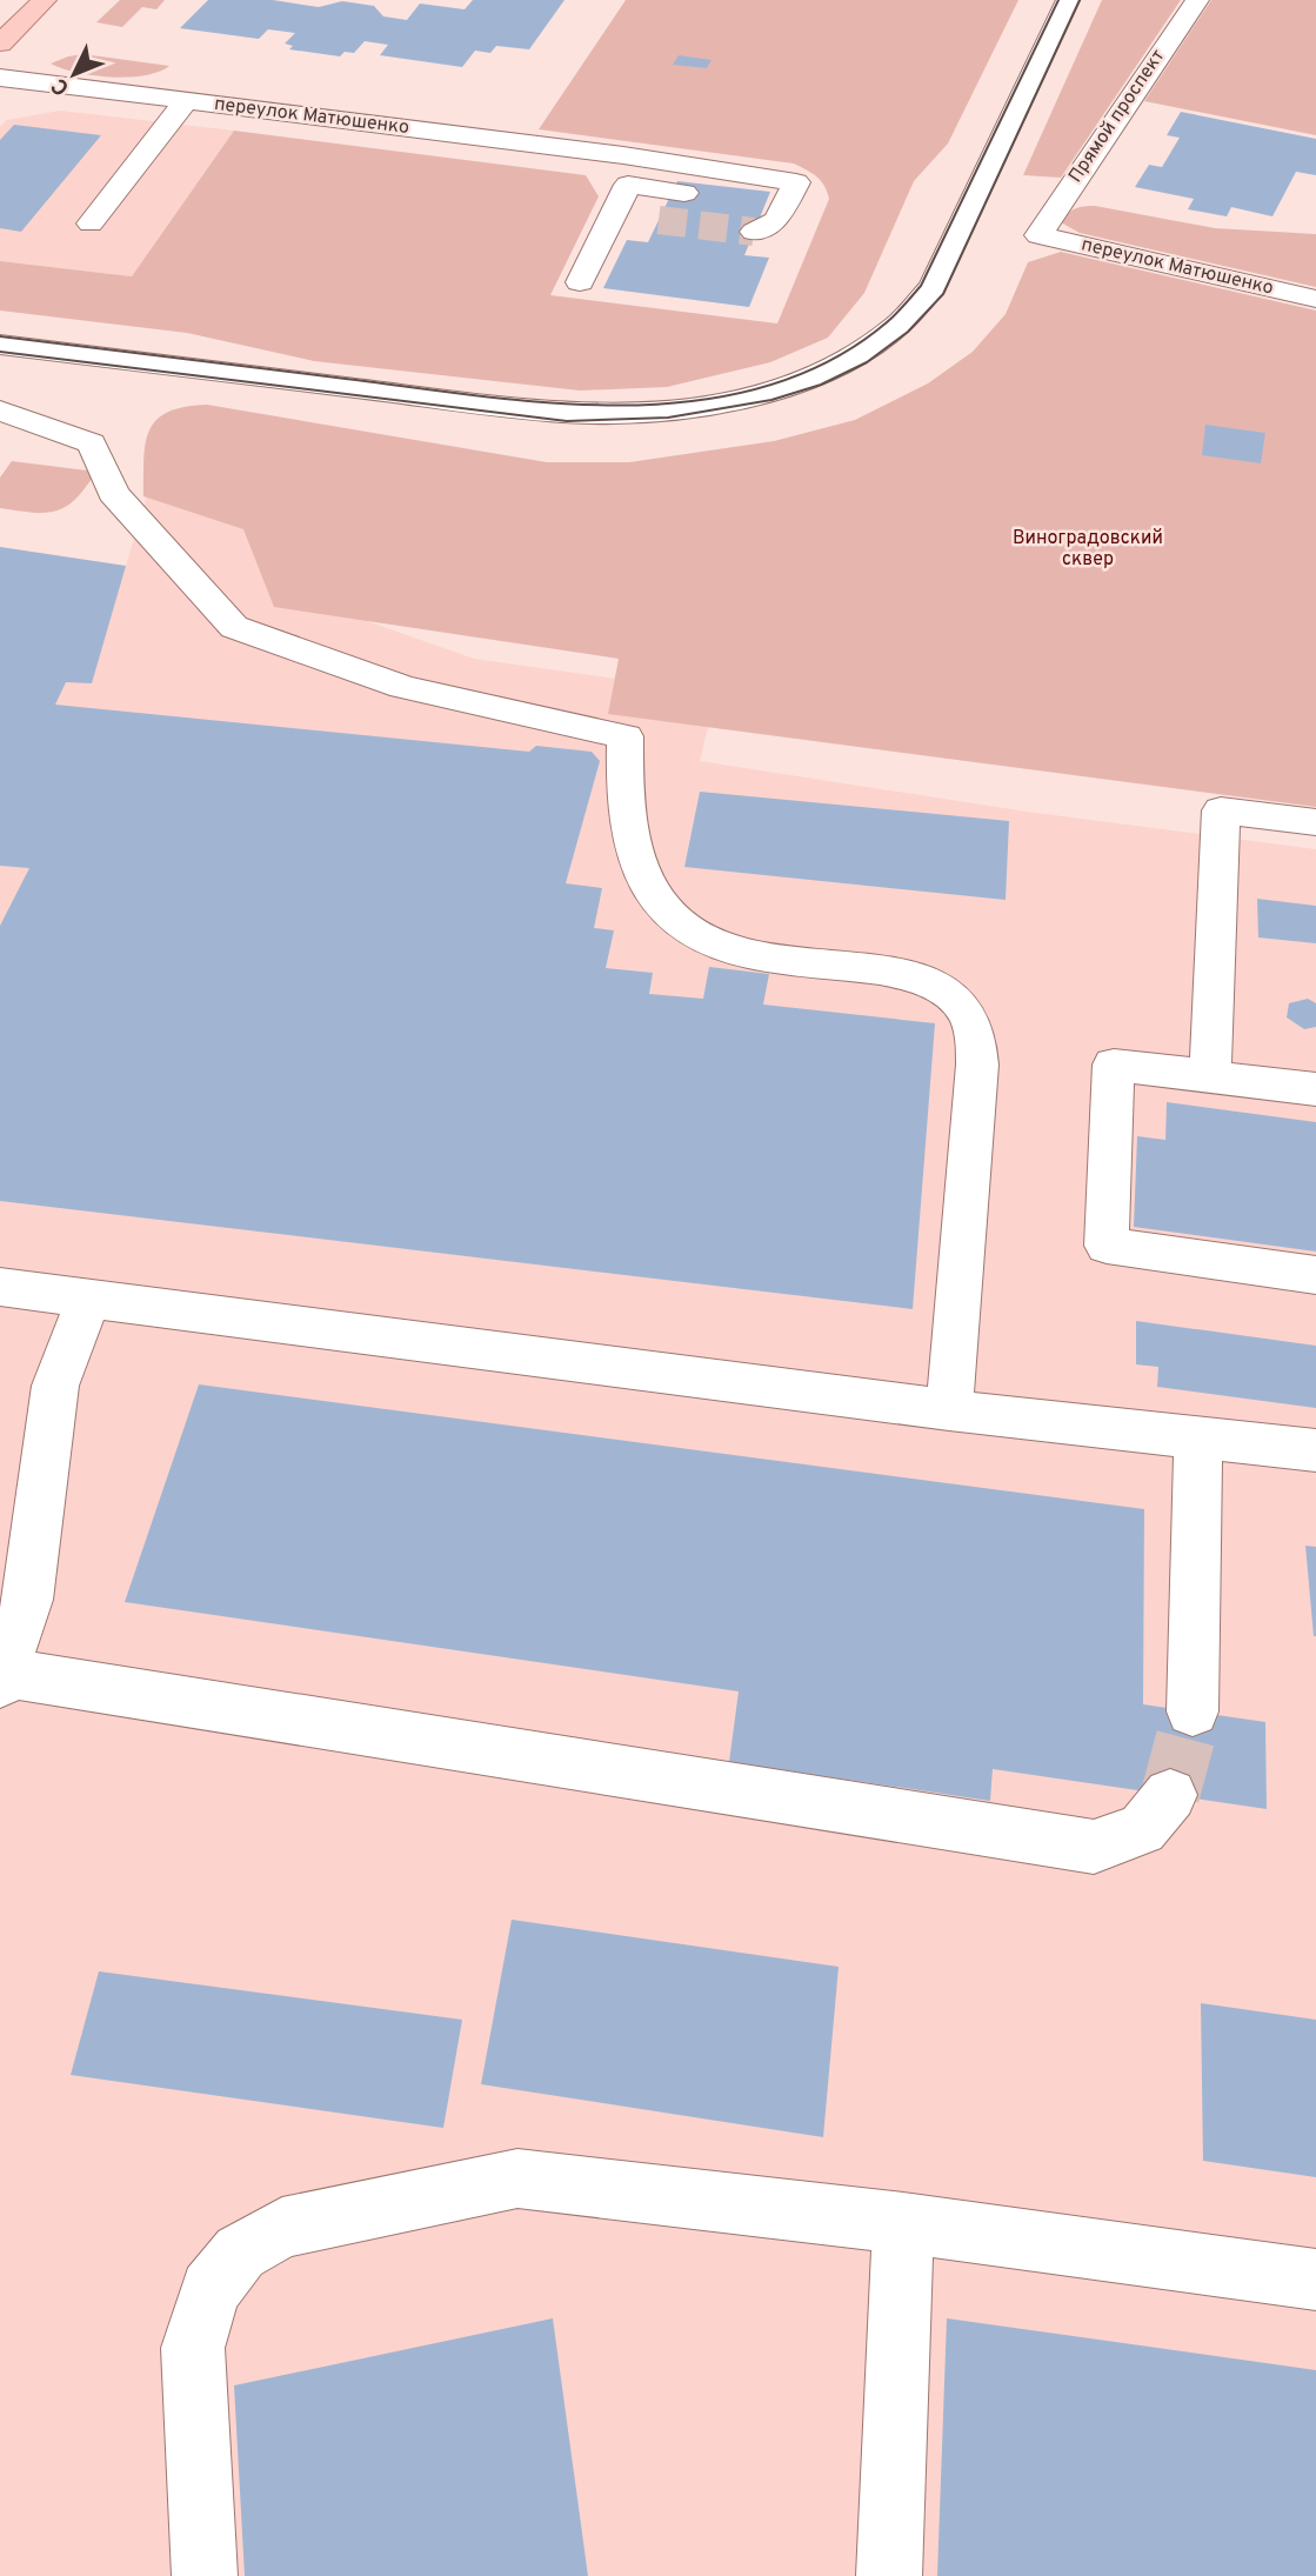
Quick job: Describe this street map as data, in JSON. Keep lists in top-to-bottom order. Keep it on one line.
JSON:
{"streets":{"street":["переулок Матюшенко","Прямой проспект"]},"crossings":[["переулок Матюшенко","Прямой проспект"]],"parks":["Виноградовский сквер"],"north":"bottom left"}
